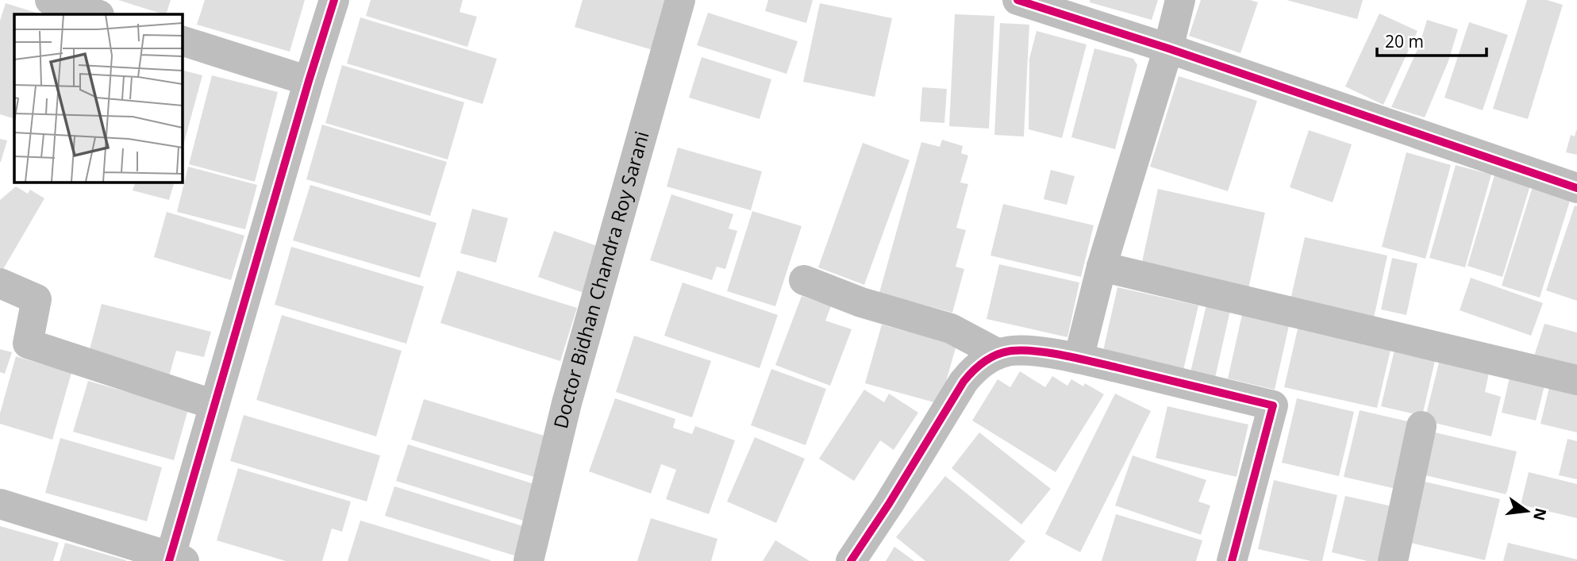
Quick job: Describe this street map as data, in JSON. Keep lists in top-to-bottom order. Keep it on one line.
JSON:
{"streets":{"street":["Doctor Bidhan Chandra Roy Sarani"]},"scale_bar":"20 m","north":"right"}
